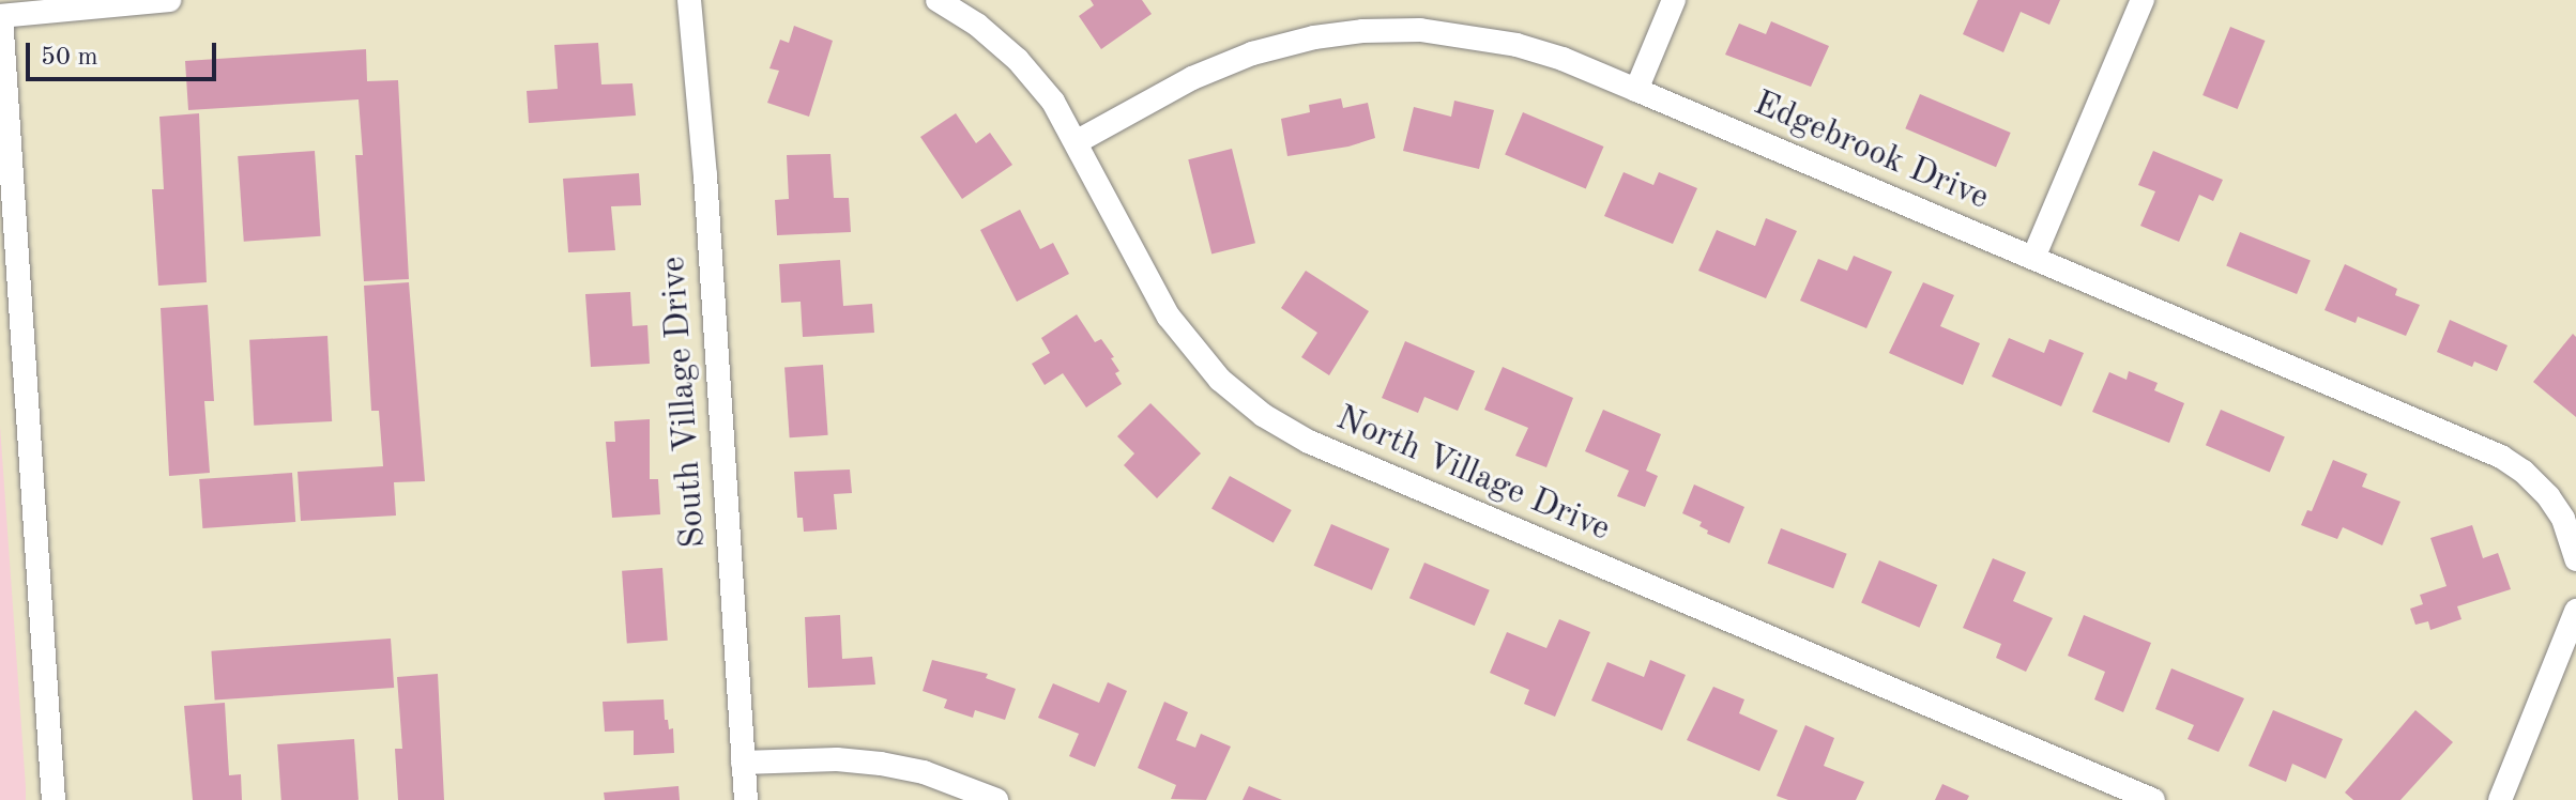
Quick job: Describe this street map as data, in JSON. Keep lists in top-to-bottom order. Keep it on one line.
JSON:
{"streets":{"street":["Edgebrook Drive","South Village Drive","North Village Drive"]},"crossings":[["Edgebrook Drive","North Village Drive"]],"scale_bar":"50 m"}
